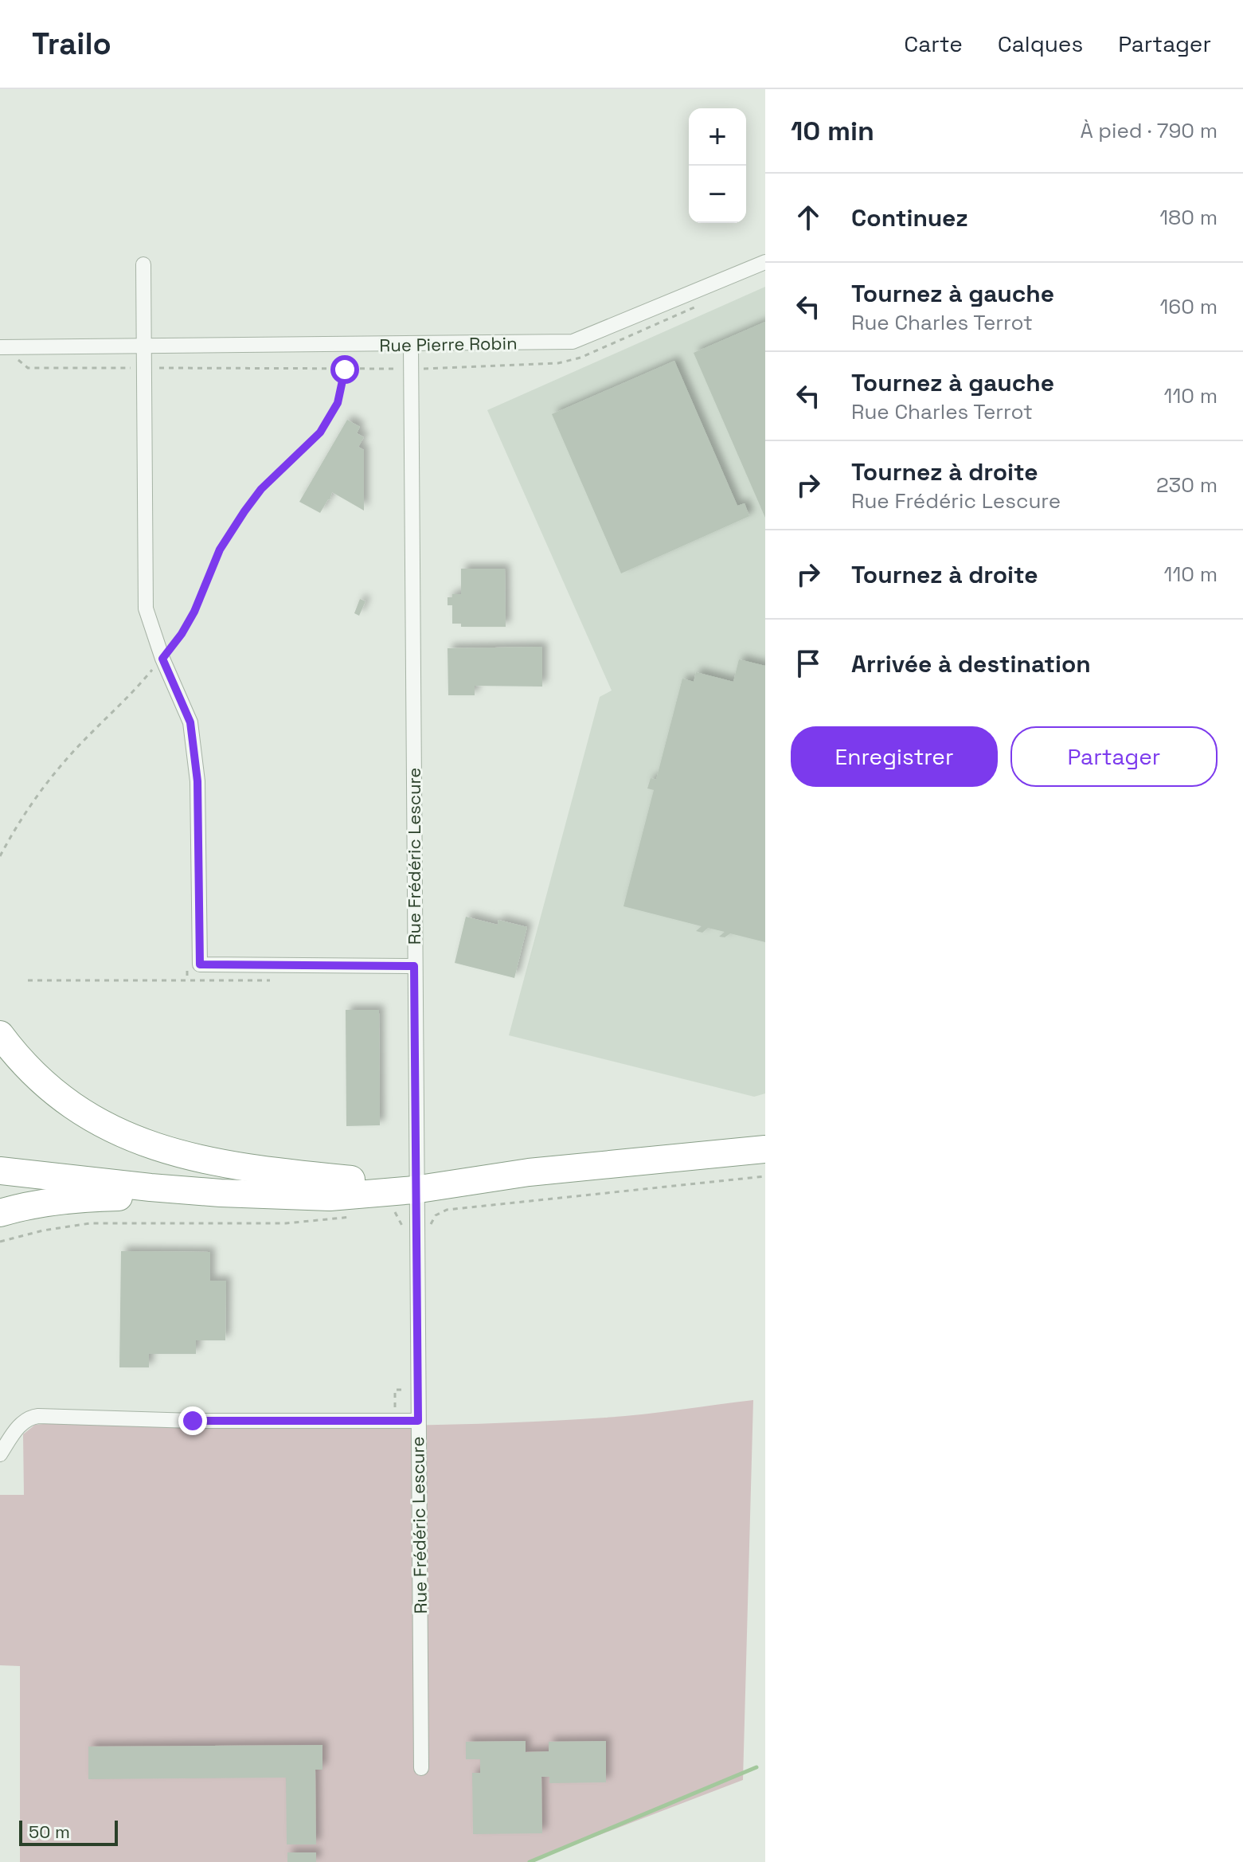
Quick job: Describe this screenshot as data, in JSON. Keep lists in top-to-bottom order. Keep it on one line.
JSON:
{"streets":{"street":["Rue Pierre Robin","Rue Frédéric Lescure"]},"crossings":[["Rue Pierre Robin","Rue Frédéric Lescure"]],"scale_bar":"50 m","page":{"header":"Trailo","nav":["Carte","Calques","Partager"],"heading":["10 min","À pied · 790 m"],"map_buttons":["+","−"],"list":[["Continuez","180 m"],["Tournez à gauche","Rue Charles Terrot","160 m"],["Tournez à gauche","Rue Charles Terrot","110 m"],["Tournez à droite","Rue Frédéric Lescure","230 m"],["Tournez à droite","110 m"],"Arrivée à destination"],"buttons":["Enregistrer","Partager"],"scale":"50 m"}}
